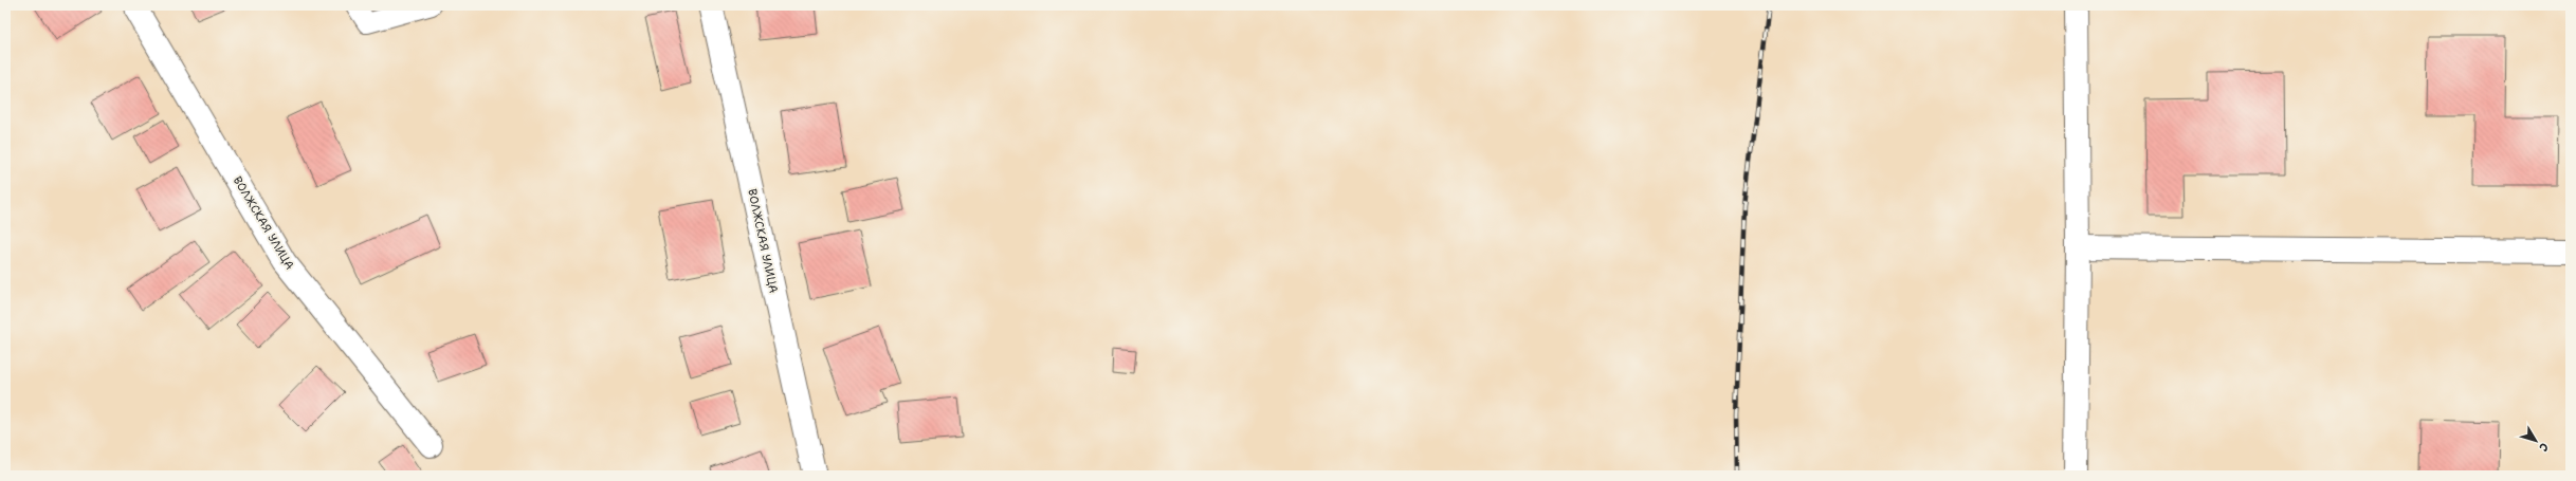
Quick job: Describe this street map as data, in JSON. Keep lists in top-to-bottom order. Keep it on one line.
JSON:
{"streets":{"street":["ВОЛЖСКАЯ УЛИЦА"]},"north":"bottom right"}
